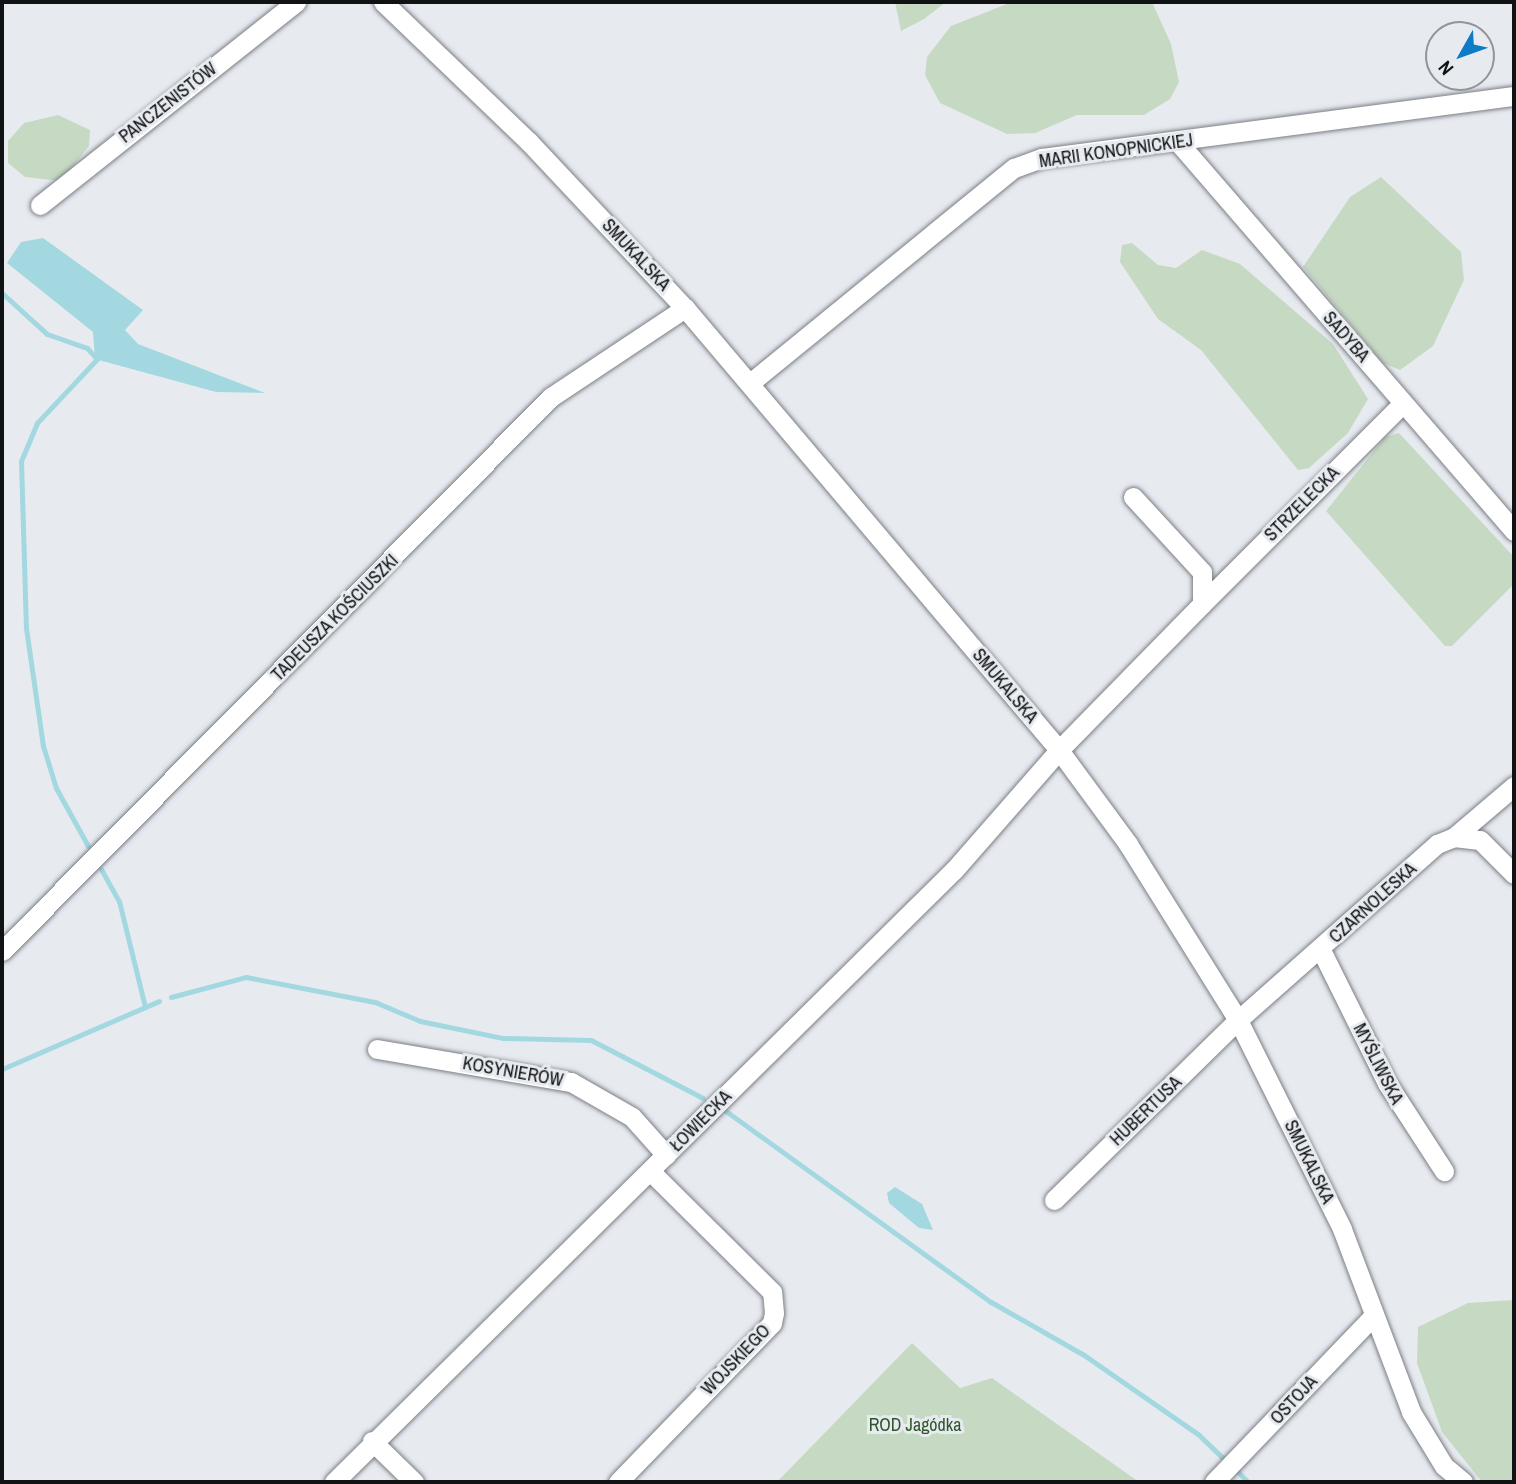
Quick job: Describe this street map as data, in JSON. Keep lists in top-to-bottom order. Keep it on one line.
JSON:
{"streets":{"street":["PANCZENISTÓW","MARII KONOPNICKIEJ","SMUKALSKA","SADYBA","STRZELECKA","TADEUSZA KOŚCIUSZKI","CZARNOLESKA","MYŚLIWSKA","KOSYNIERÓW","HUBERTUSA","ŁOWIECKA","WOJSKIEGO","OSTOJA"]},"crossings":[["MARII KONOPNICKIEJ","SMUKALSKA"],["MARII KONOPNICKIEJ","SADYBA"],["SMUKALSKA","STRZELECKA"],["SMUKALSKA","TADEUSZA KOŚCIUSZKI"],["SMUKALSKA","CZARNOLESKA"],["SMUKALSKA","HUBERTUSA"],["SMUKALSKA","ŁOWIECKA"],["SMUKALSKA","OSTOJA"],["SADYBA","STRZELECKA"],["STRZELECKA","ŁOWIECKA"],["CZARNOLESKA","MYŚLIWSKA"],["CZARNOLESKA","HUBERTUSA"],["KOSYNIERÓW","ŁOWIECKA"],["ŁOWIECKA","WOJSKIEGO"]],"parks":["ROD Jagódka"],"north":"bottom left"}
